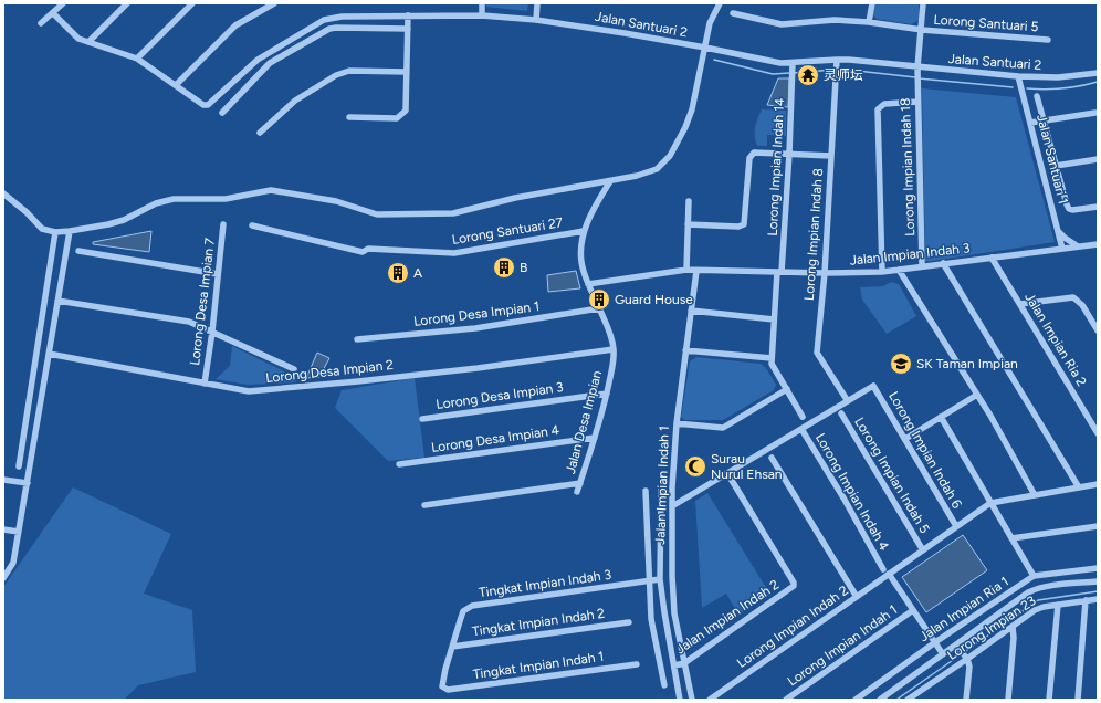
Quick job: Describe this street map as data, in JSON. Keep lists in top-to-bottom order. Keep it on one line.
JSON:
{"streets":{"street":["Lorong Santuari 5","Jalan Santuari 2","Jalan Santuari 1","Lorong Impian Indah 14","Lorong Impian Indah 18","Lorong Santuari 27","Lorong Impian Indah 8","Jalan Impian Indah 3","Lorong Desa Impian 7","Lorong Desa Impian 1","Jalan Impian Ria 2","Lorong Desa Impian 2","Lorong Desa Impian 3","Jalan Desa Impian","Lorong Desa Impian 4","Lorong Impian Indah 6","Lorong Impian Indah 5","Jalan Impian Indah 1","Lorong Impian Indah 4","Tingkat Impian Indah 3","Jalan Impian Ria 1","Jalan Impian Indah 2","Tingkat Impian Indah 2","Lorong Impian Indah 2","Lorong Impian 23","Lorong Impian Indah 1","Tingkat Impian Indah 1"]},"crossings":[["Lorong Santuari 5","Lorong Impian Indah 18"],["Jalan Santuari 2","Jalan Santuari 1"],["Jalan Santuari 2","Lorong Impian Indah 14"],["Jalan Santuari 2","Lorong Impian Indah 18"],["Jalan Santuari 2","Lorong Impian Indah 8"],["Jalan Santuari 1","Jalan Impian Indah 3"],["Lorong Impian Indah 14","Jalan Impian Indah 3"],["Lorong Impian Indah 18","Jalan Impian Indah 3"],["Lorong Santuari 27","Jalan Desa Impian"],["Lorong Impian Indah 8","Jalan Impian Indah 3"],["Lorong Impian Indah 8","Lorong Impian Indah 6"],["Jalan Impian Indah 3","Jalan Impian Ria 2"],["Jalan Impian Indah 3","Jalan Desa Impian"],["Jalan Impian Indah 3","Jalan Impian Indah 1"],["Lorong Desa Impian 7","Lorong Desa Impian 2"],["Lorong Desa Impian 1","Jalan Desa Impian"],["Lorong Desa Impian 2","Jalan Desa Impian"],["Lorong Desa Impian 3","Jalan Desa Impian"],["Jalan Desa Impian","Lorong Desa Impian 4"],["Lorong Impian Indah 6","Lorong Impian Indah 2"],["Lorong Impian Indah 5","Lorong Impian Indah 2"],["Jalan Impian Indah 1","Tingkat Impian Indah 3"],["Jalan Impian Indah 1","Jalan Impian Indah 2"],["Tingkat Impian Indah 3","Tingkat Impian Indah 2"],["Tingkat Impian Indah 3","Tingkat Impian Indah 1"],["Jalan Impian Ria 1","Lorong Impian 23"]],"places":{"temple":["灵师坛"],"building":["B","A","Guard House"],"school or university":["SK Taman Impian"],"mosque":["Surau Nurul Ehsan"]}}
